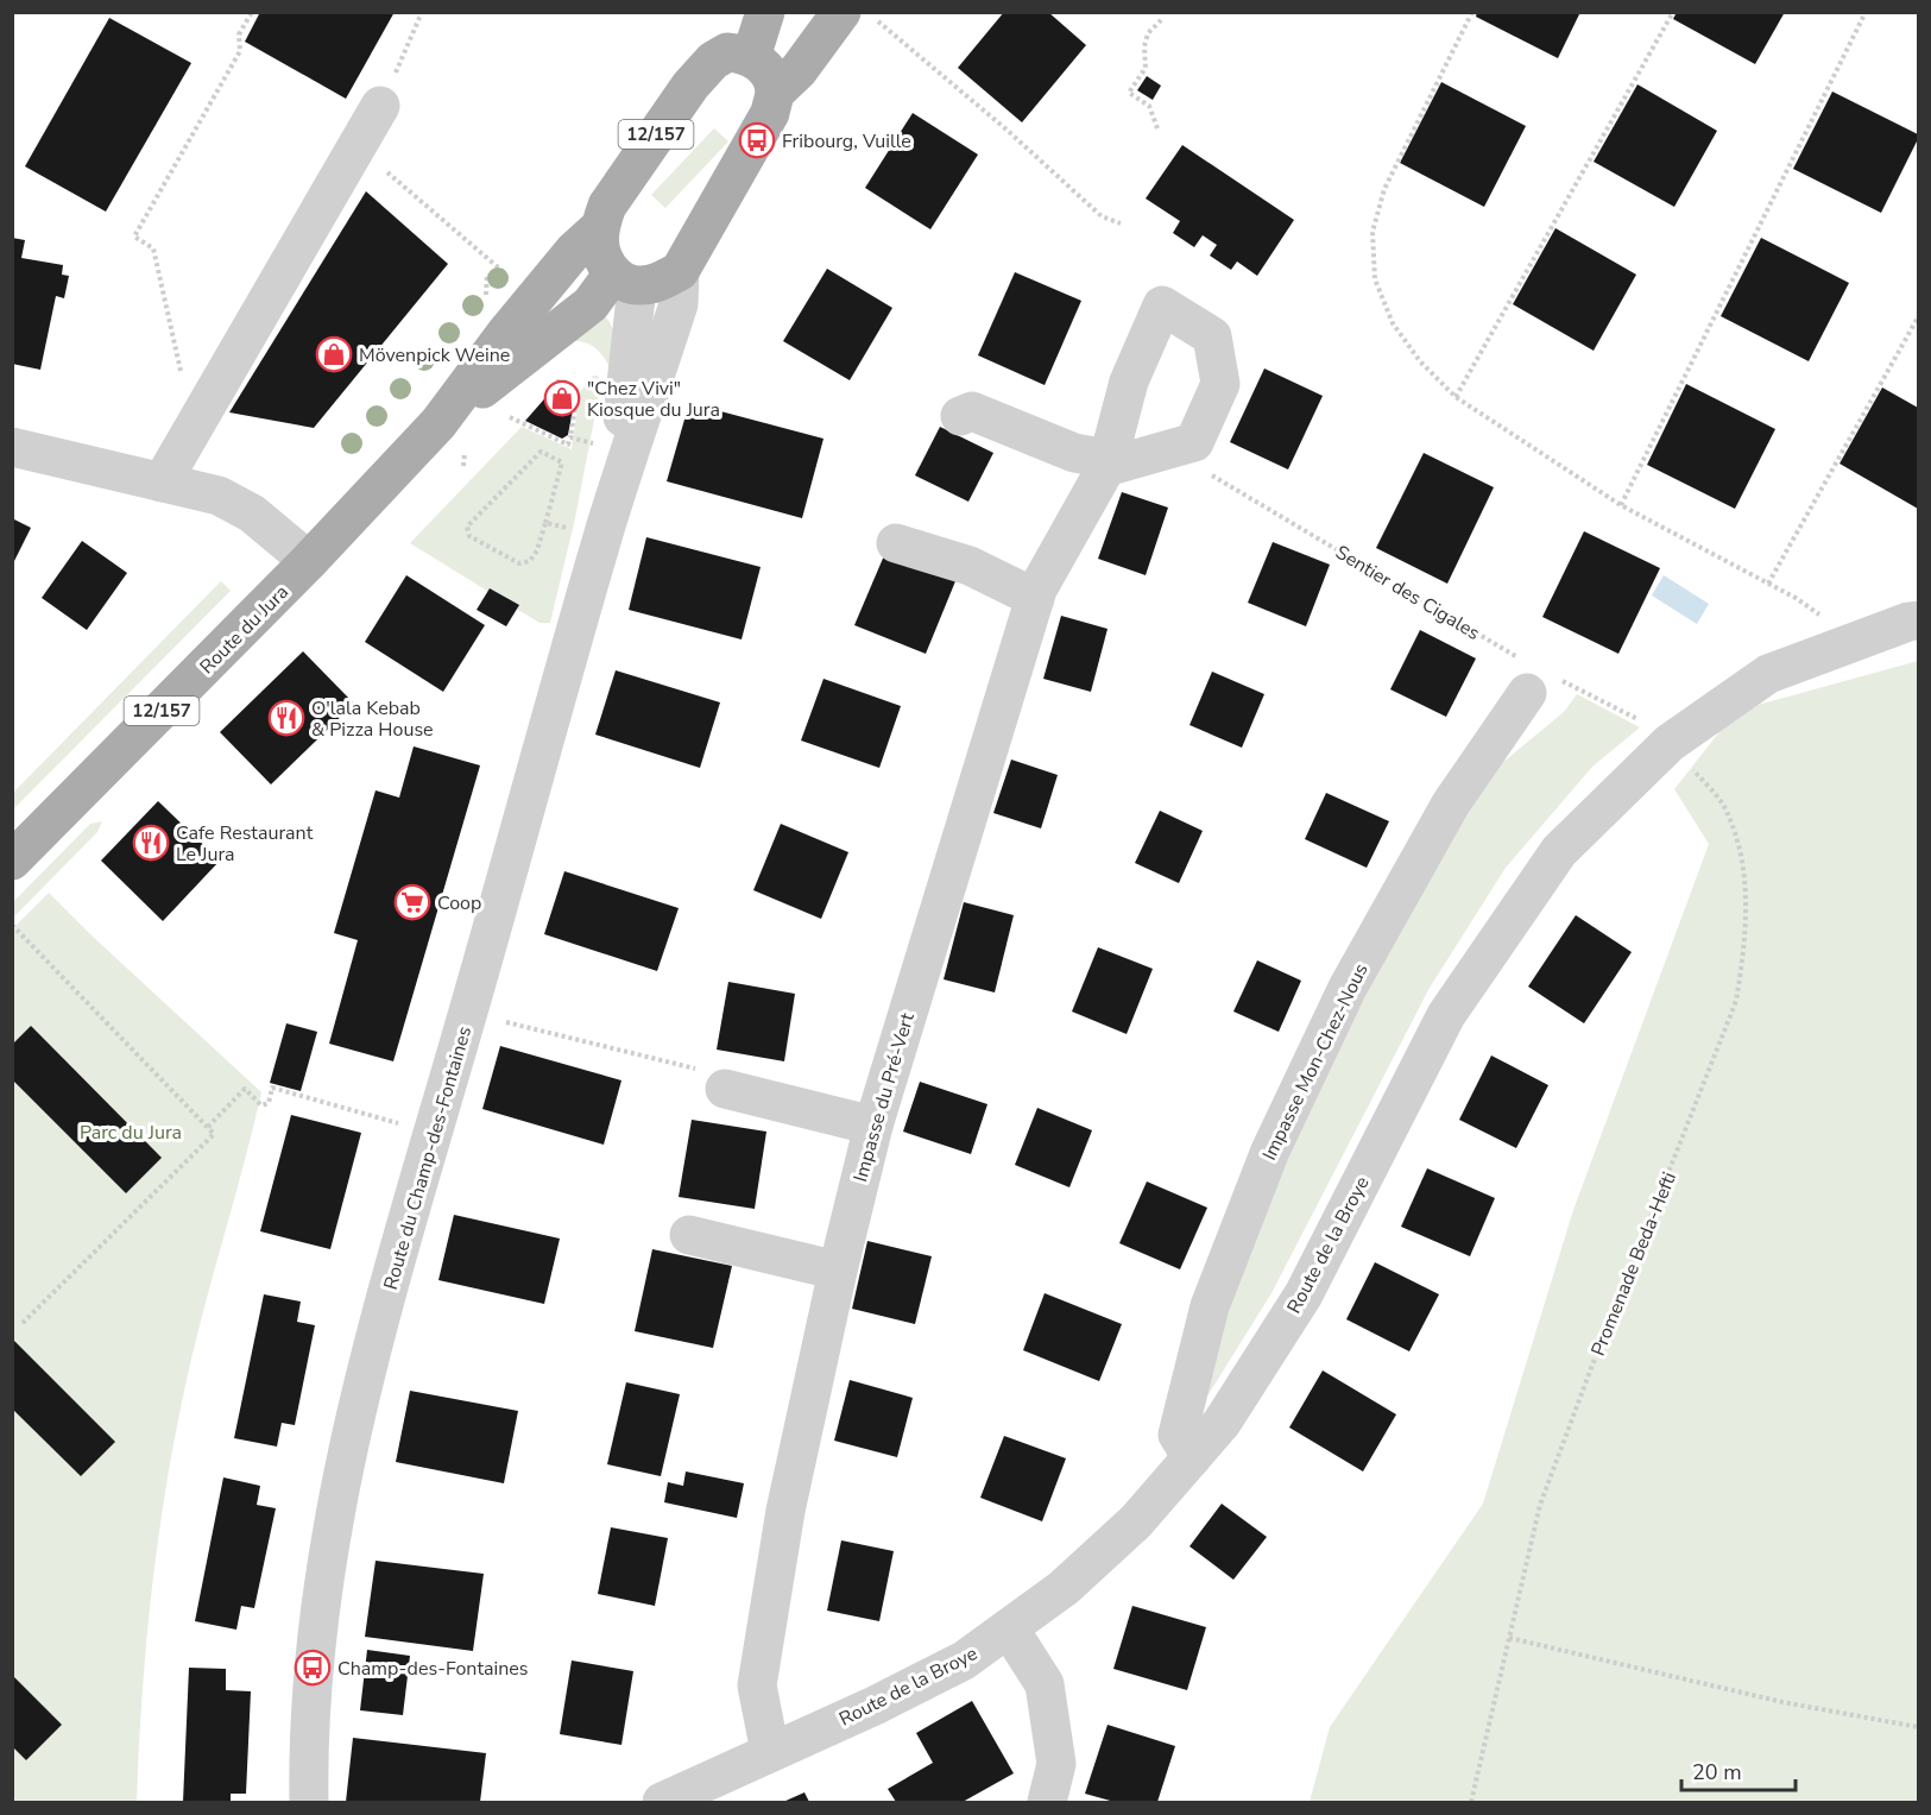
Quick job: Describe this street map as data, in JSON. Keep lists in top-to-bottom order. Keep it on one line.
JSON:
{"streets":{"main road":["12/157","Route du Jura"],"street":["Impasse Mon-Chez-Nous","Impasse du Pré-Vert","Route du Champ-des-Fontaines","Route de la Broye"],"path":["Sentier des Cigales","Promenade Beda-Hefti"]},"crossings":[["12/157","Route du Jura"],["Sentier des Cigales","Impasse Mon-Chez-Nous"],["Sentier des Cigales","Impasse du Pré-Vert"],["Sentier des Cigales","Route de la Broye"],["Sentier des Cigales","Promenade Beda-Hefti"],["Route du Jura","Route du Champ-des-Fontaines"],["Impasse Mon-Chez-Nous","Route de la Broye"],["Impasse du Pré-Vert","Route de la Broye"],["Route de la Broye","Promenade Beda-Hefti"]],"parks":["Parc du Jura"],"places":{"bus stop":["Fribourg, Vuille","Champ-des-Fontaines"],"shop":["Mövenpick Weine","\"Chez Vivi\" Kiosque du Jura"],"restaurant":["O'lala Kebab & Pizza House","Cafe Restaurant Le Jura"],"supermarket":["Coop"]},"scale_bar":"20 m"}
